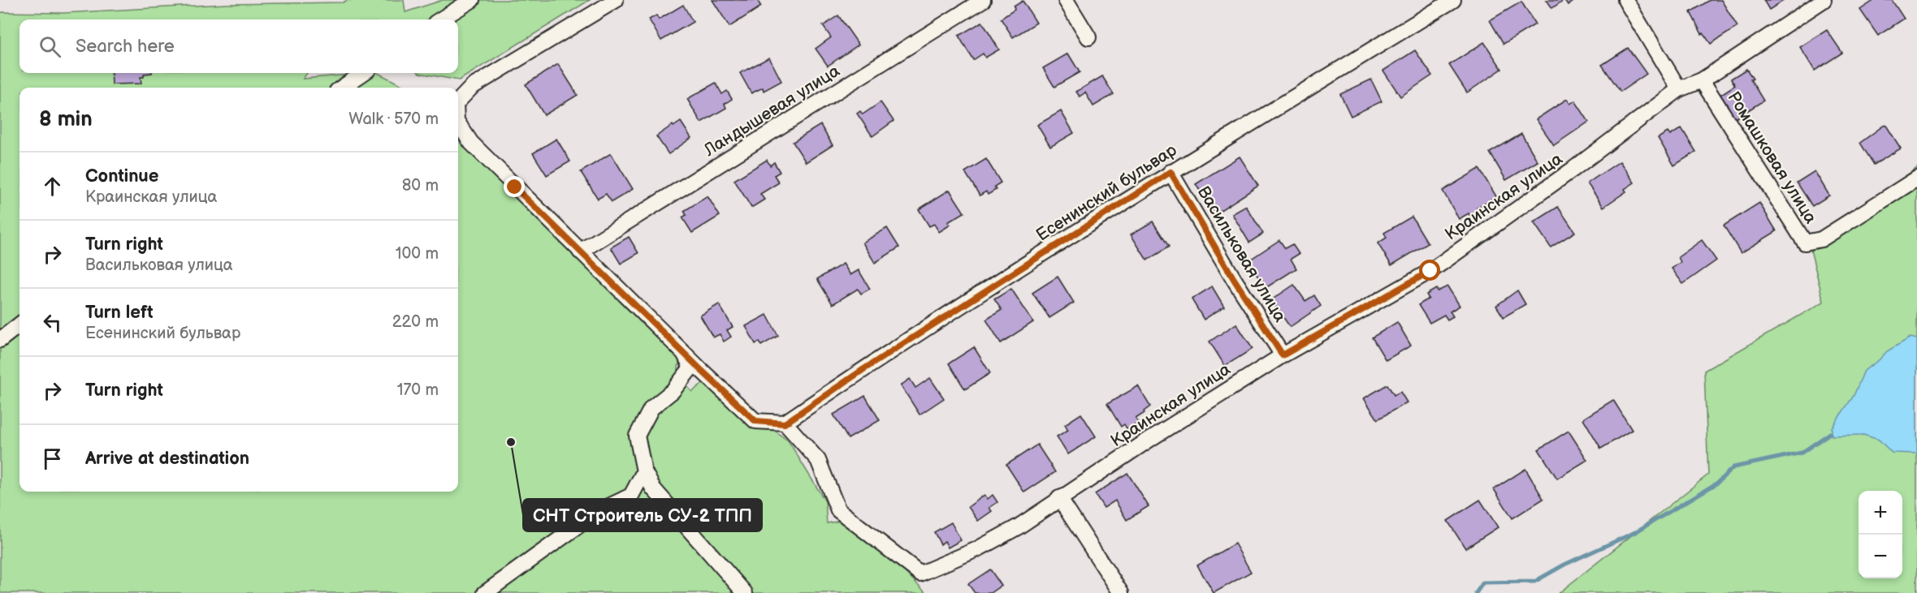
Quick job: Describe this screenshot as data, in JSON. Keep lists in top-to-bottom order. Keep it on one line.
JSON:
{"streets":{"street":["Ландышевая улица","Ромашковая улица","Есенинский бульвар","Краинская улица","Васильковая улица"]},"crossings":[["Ромашковая улица","Краинская улица"],["Есенинский бульвар","Краинская улица"],["Есенинский бульвар","Васильковая улица"],["Краинская улица","Васильковая улица"]],"places":["СНТ Строитель СУ-2 ТПП"],"page":{"search":"Search here","heading":["8 min","Walk · 570 m"],"list":[["Continue","Краинская улица","80 m"],["Turn right","Васильковая улица","100 m"],["Turn left","Есенинский бульвар","220 m"],["Turn right","170 m"],"Arrive at destination"],"map_buttons":["+","−"]}}
